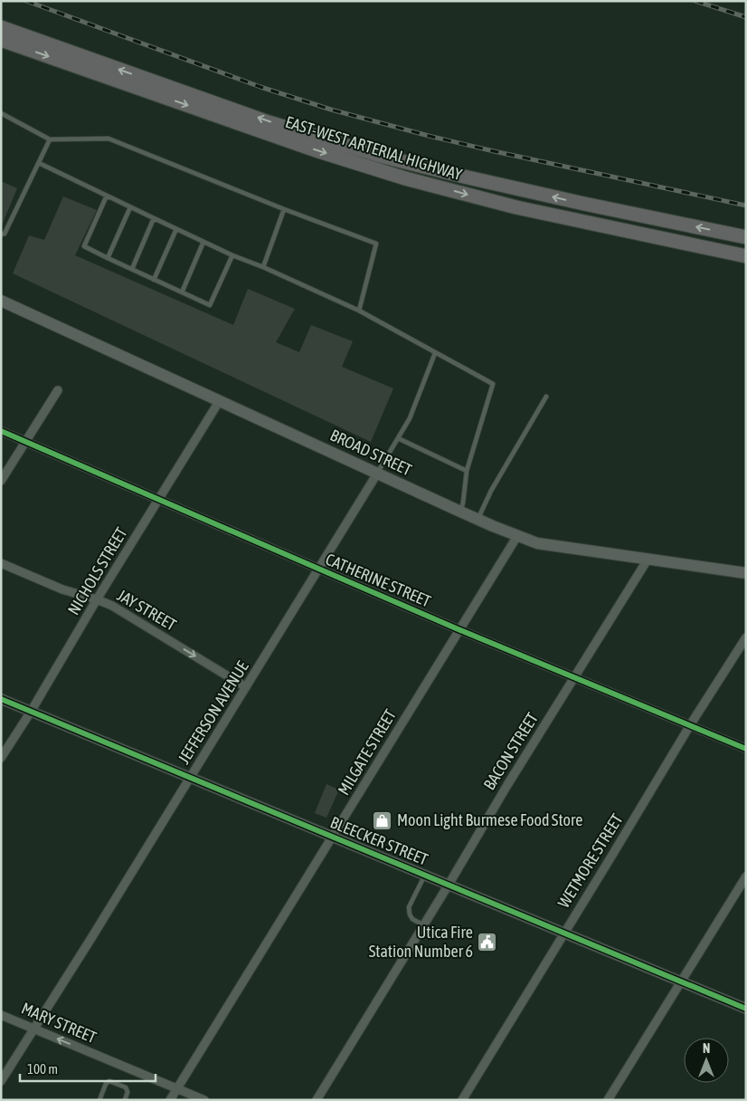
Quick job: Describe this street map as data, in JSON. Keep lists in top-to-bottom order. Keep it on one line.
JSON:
{"streets":{"main road":["EAST-WEST ARTERIAL HIGHWAY","BROAD STREET"],"street":["NICHOLS STREET","CATHERINE STREET","JAY STREET","JEFFERSON AVENUE","BACON STREET","MILGATE STREET","BLEECKER STREET","WETMORE STREET","MARY STREET"]},"crossings":[["BROAD STREET","NICHOLS STREET"],["BROAD STREET","JEFFERSON AVENUE"],["BROAD STREET","BACON STREET"],["BROAD STREET","MILGATE STREET"],["NICHOLS STREET","CATHERINE STREET"],["NICHOLS STREET","JAY STREET"],["NICHOLS STREET","BLEECKER STREET"],["CATHERINE STREET","JEFFERSON AVENUE"],["CATHERINE STREET","BACON STREET"],["CATHERINE STREET","MILGATE STREET"],["CATHERINE STREET","WETMORE STREET"],["JAY STREET","JEFFERSON AVENUE"],["JEFFERSON AVENUE","BLEECKER STREET"],["JEFFERSON AVENUE","MARY STREET"],["BACON STREET","BLEECKER STREET"],["MILGATE STREET","BLEECKER STREET"],["MILGATE STREET","MARY STREET"],["BLEECKER STREET","WETMORE STREET"]],"one_way":["JAY STREET","MARY STREET"],"places":{"shop":["Moon Light Burmese Food Store"],"public building":["Utica Fire Station Number 6"]},"scale_bar":"100 m","north":"top"}
